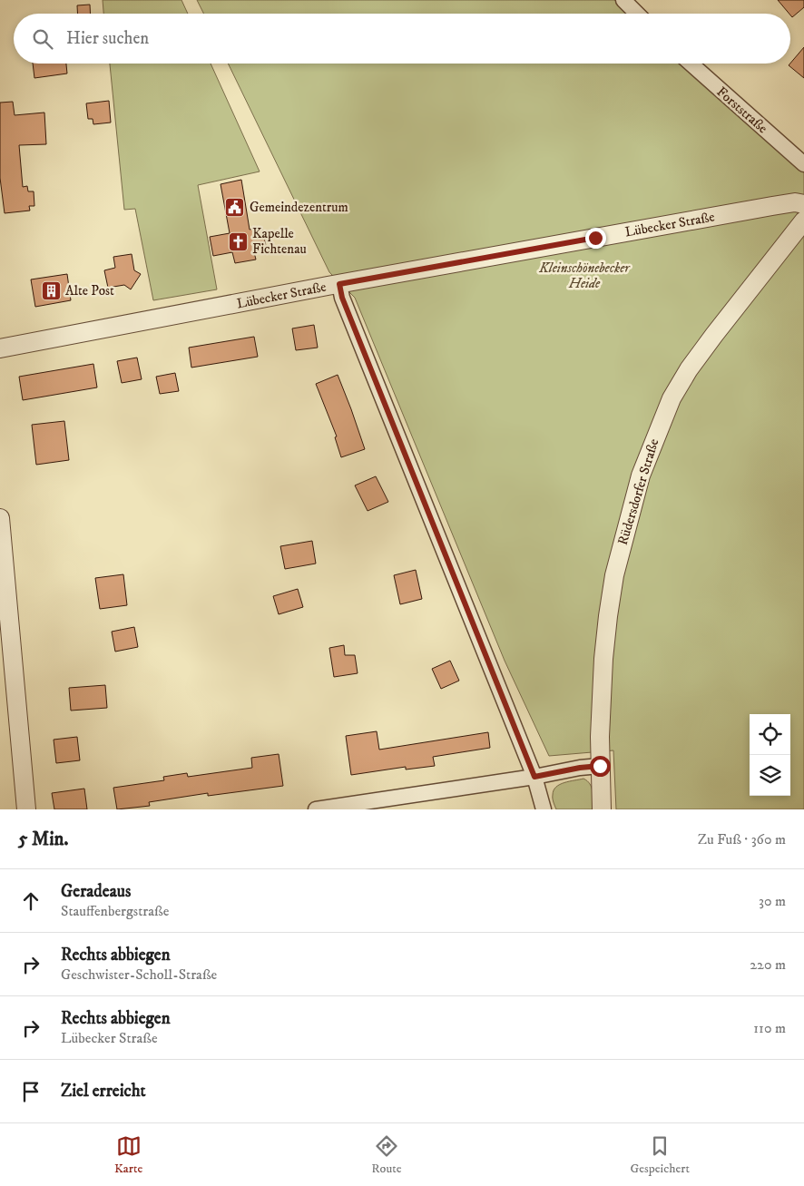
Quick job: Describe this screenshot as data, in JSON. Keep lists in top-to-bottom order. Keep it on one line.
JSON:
{"streets":{"street":["Forststraße","Lübecker Straße","Rüdersdorfer Straße"]},"parks":["Kleinschönebecker Heide"],"places":{"public building":["Gemeindezentrum"],"church":["Kapelle Fichtenau"],"building":["Alte Post"]},"page":{"search":"Hier suchen","heading":["5 Min.","Zu Fuß · 360 m"],"list":[["Geradeaus","Stauffenbergstraße","30 m"],["Rechts abbiegen","Geschwister-Scholl-Straße","220 m"],["Rechts abbiegen","Lübecker Straße","110 m"],"Ziel erreicht"],"nav":["Karte","Route","Gespeichert"]}}
